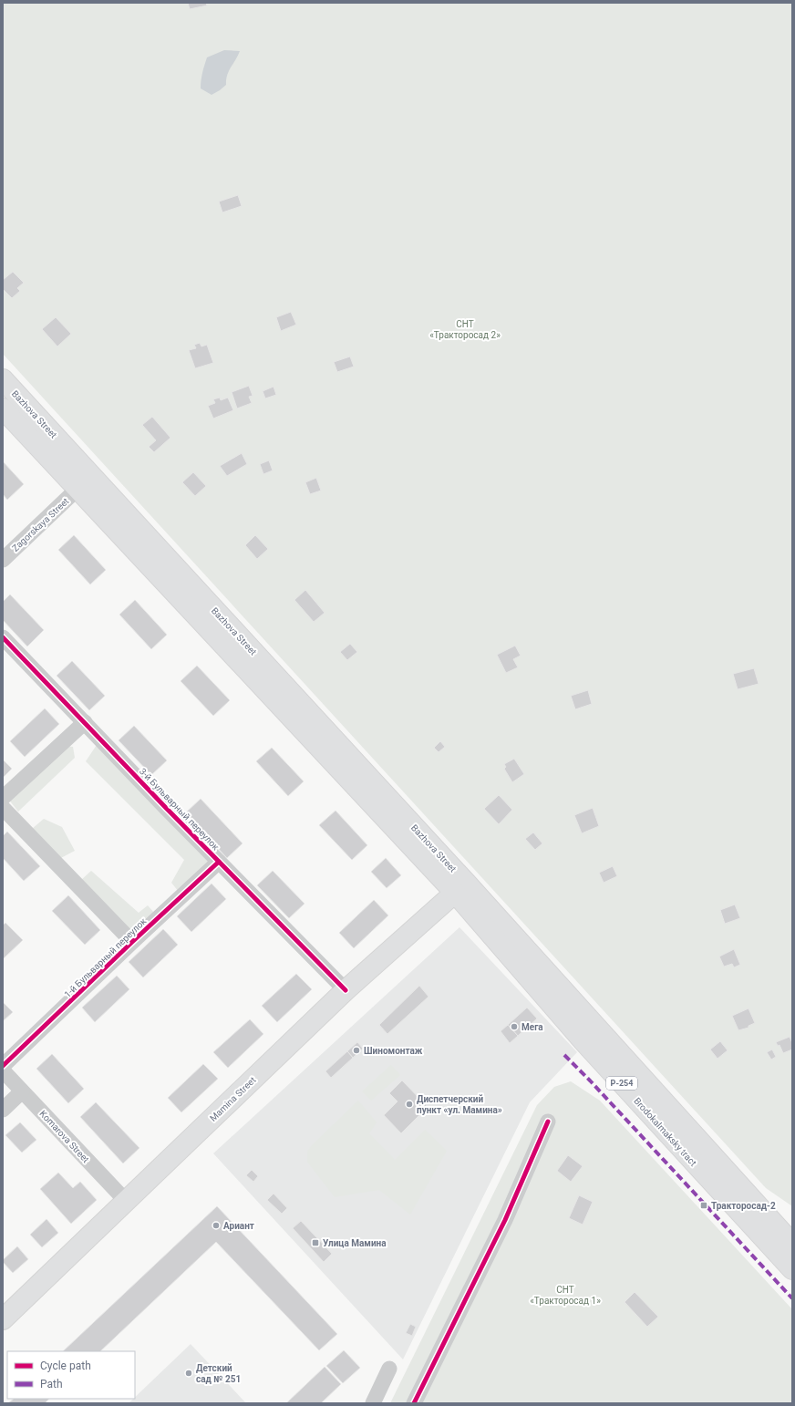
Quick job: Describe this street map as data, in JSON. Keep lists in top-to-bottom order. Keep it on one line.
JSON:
{"streets":{"main road":["Bazhova Street","Р-254","Mamina Street","Brodokalmaksky tract"],"street":["Zagorskaya Street","3-й Бульварный переулок","1-й Бульварный переулок","Komarova Street"]},"crossings":[["Bazhova Street","Zagorskaya Street"],["Bazhova Street","Mamina Street"],["Bazhova Street","Brodokalmaksky tract"],["3-й Бульварный переулок","1-й Бульварный переулок"],["3-й Бульварный переулок","Mamina Street"],["Mamina Street","Brodokalmaksky tract"],["Mamina Street","Komarova Street"]],"parks":["СНТ «Тракторосад 2»","СНТ «Тракторосад 1»"],"places":{"other":["Мега","Шиномонтаж","Диспетчерский пункт «ул. Мамина»","Ариант","Детский сад № 251"],"transit":["Тракторосад-2","Улица Мамина"]},"legend":["Cycle path","Path"]}
